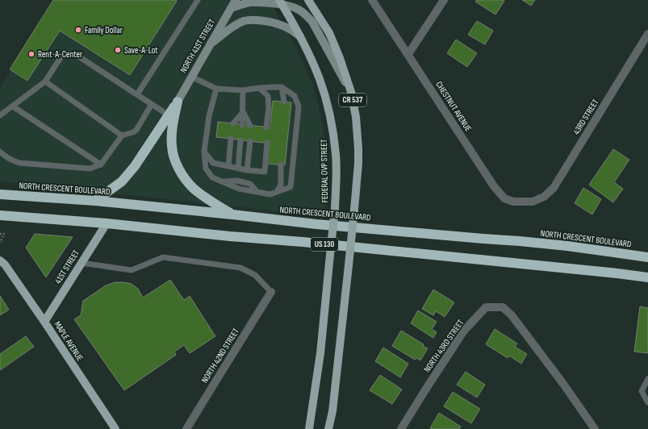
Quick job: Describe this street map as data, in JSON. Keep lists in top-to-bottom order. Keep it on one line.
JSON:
{"streets":{"highway":["NORTH CRESCENT BOULEVARD","US 130"],"main road":["NORTH 41ST STREET","CR 537","FEDERAL OVP STREET","41ST STREET","MAPLE AVENUE"],"street":["CHESTNUT AVENUE","43RD STREET","NORTH 43RD STREET","NORTH 42ND STREET"]},"crossings":[["CHESTNUT AVENUE","43RD STREET"],["US 130","41ST STREET"],["41ST STREET","MAPLE AVENUE"]],"places":["Family Dollar","Save-A-Lot","Rent-A-Center"]}
